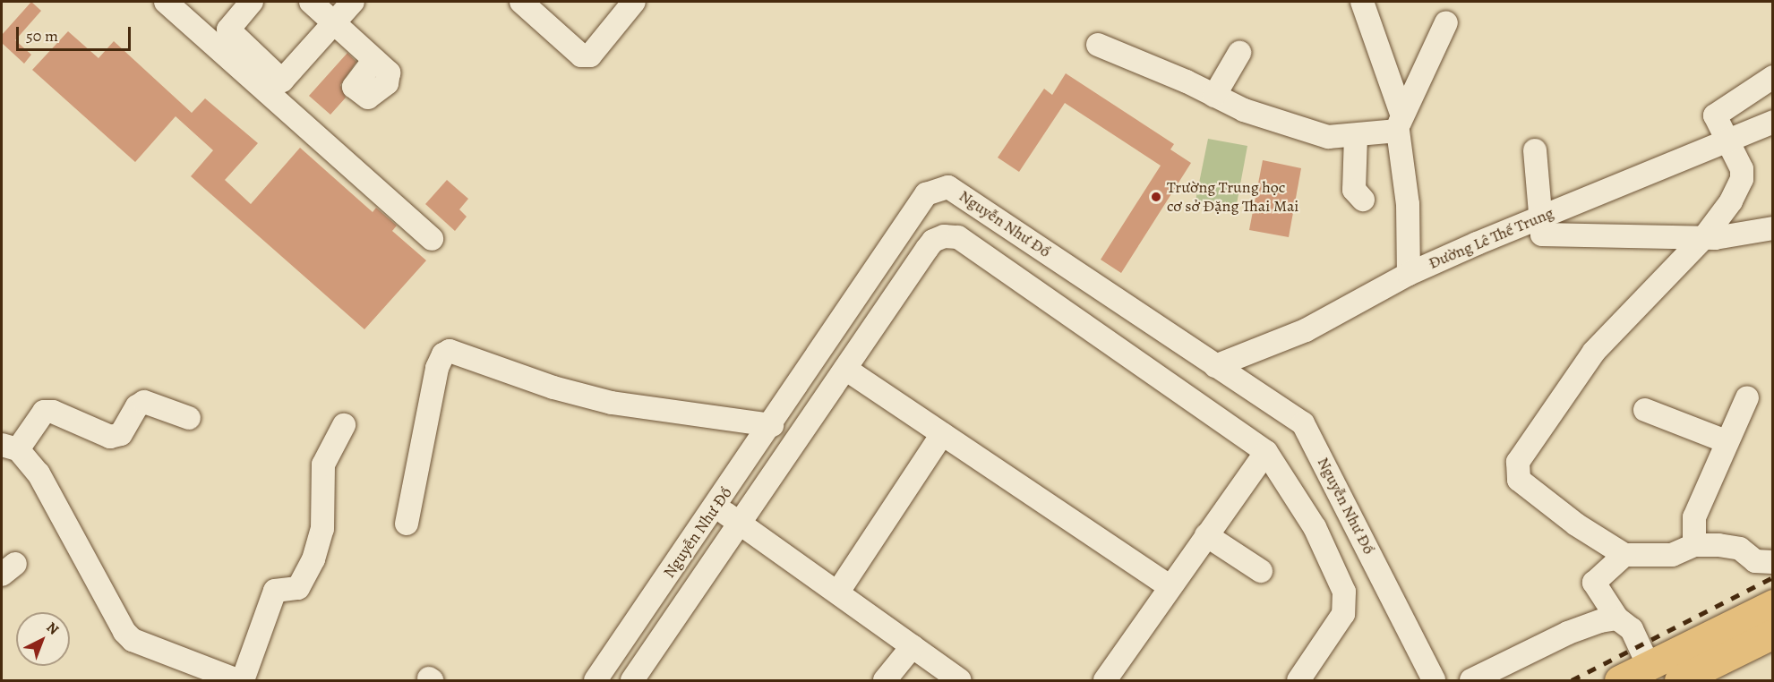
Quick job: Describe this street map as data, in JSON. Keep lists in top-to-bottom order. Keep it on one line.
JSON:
{"streets":{"street":["Nguyễn Như Đổ","Đường Lê Thế Trung"]},"crossings":[["Nguyễn Như Đổ","Đường Lê Thế Trung"]],"places":["Trường Trung học cơ sở Đặng Thai Mai"],"scale_bar":"50 m","north":"top right"}
